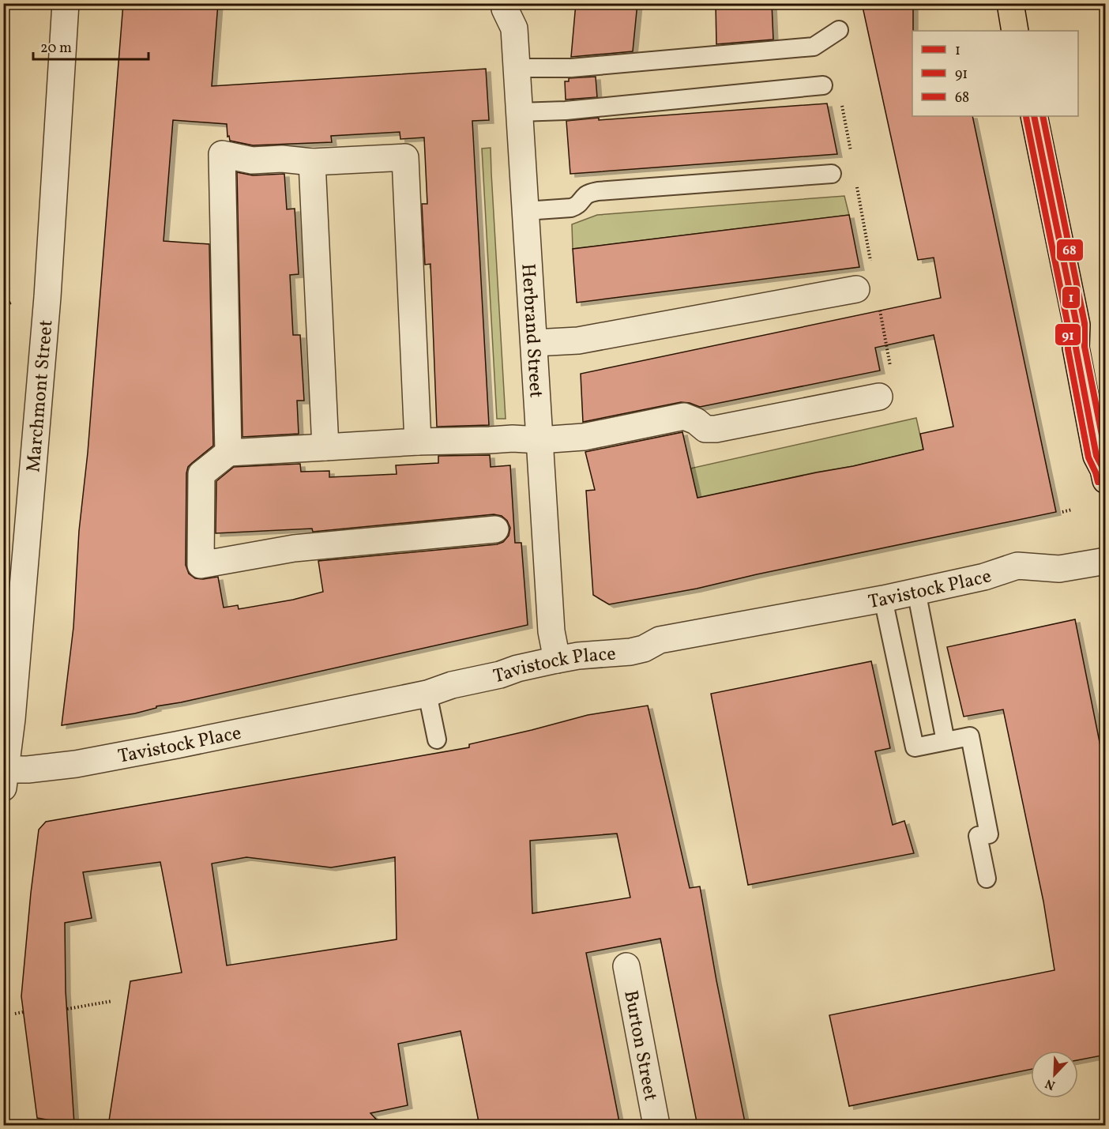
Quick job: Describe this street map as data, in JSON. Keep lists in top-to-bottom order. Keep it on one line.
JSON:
{"streets":{"street":["Herbrand Street","Marchmont Street","Tavistock Place","Burton Street"]},"crossings":[["Herbrand Street","Tavistock Place"],["Marchmont Street","Tavistock Place"]],"lines":["transit line 1","transit line 68","transit line 91"],"legend":["1","91","68"],"scale_bar":"20 m","north":"bottom left"}
